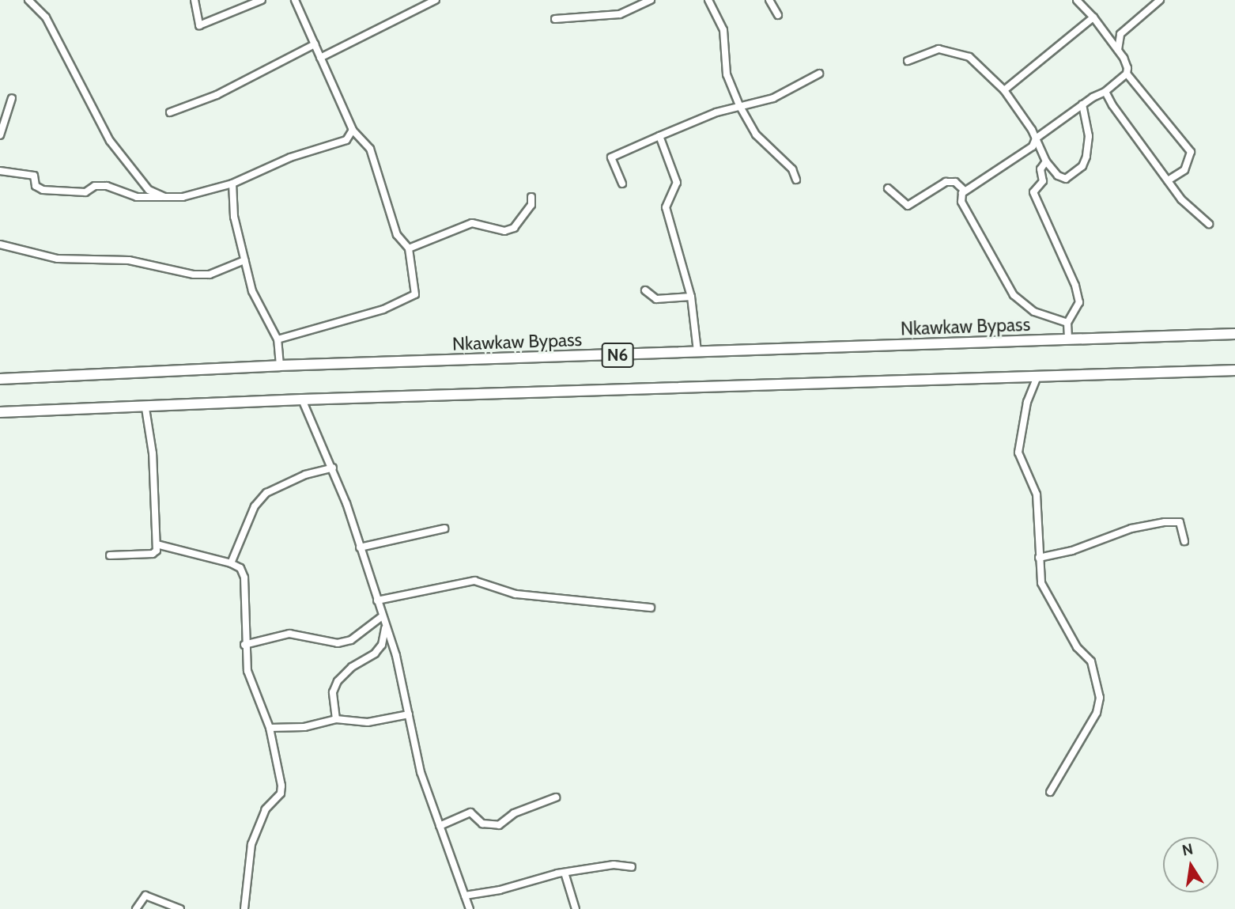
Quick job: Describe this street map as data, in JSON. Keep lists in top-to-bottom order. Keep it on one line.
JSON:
{"streets":{"highway":["Nkawkaw Bypass","N6"]},"north":"top"}
